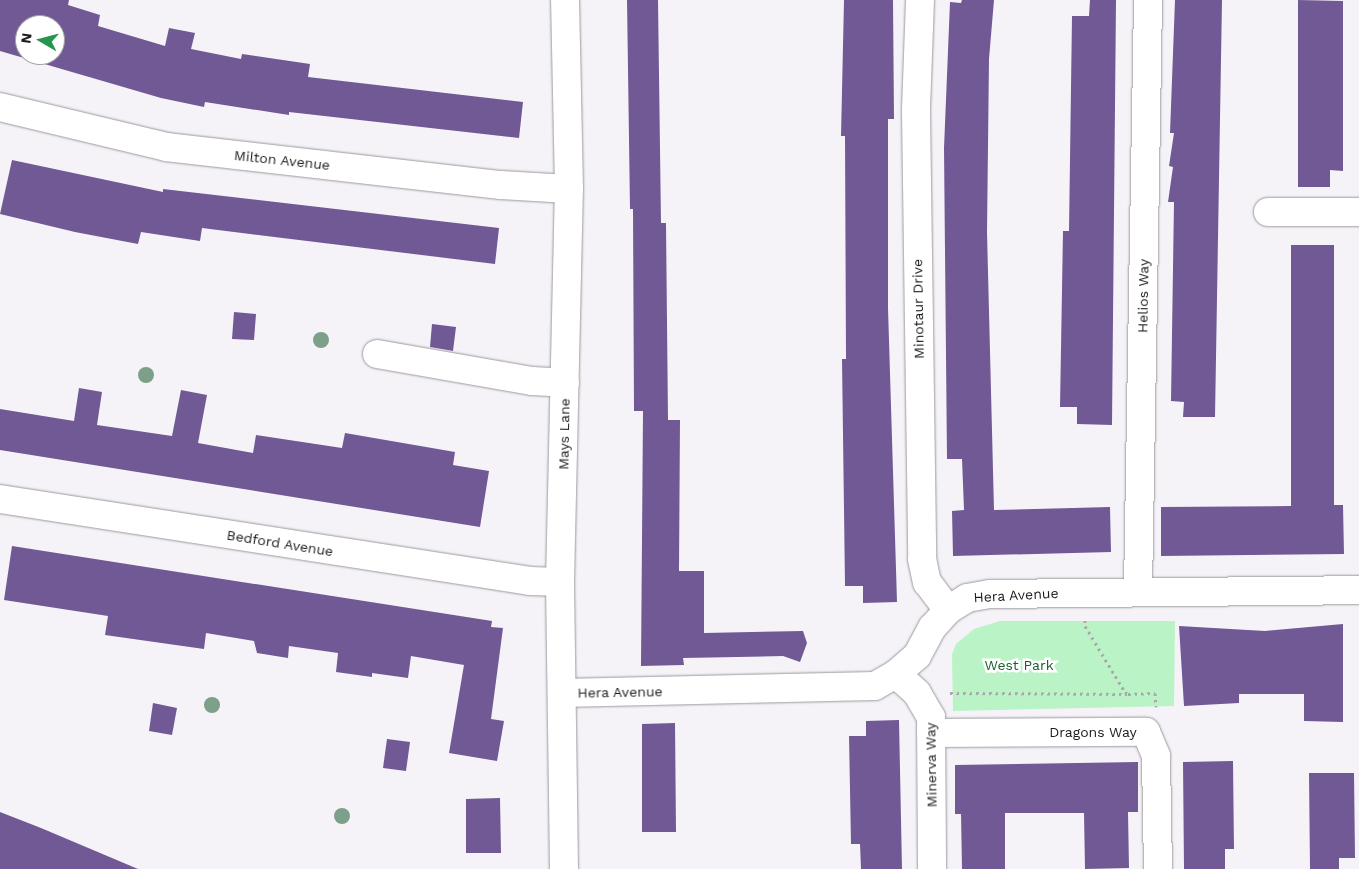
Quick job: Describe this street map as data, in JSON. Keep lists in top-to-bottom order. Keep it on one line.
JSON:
{"streets":{"street":["Milton Avenue","Helios Way","Minotaur Drive","Mays Lane","Bedford Avenue","Hera Avenue","Dragons Way","Minerva Way"]},"crossings":[["Milton Avenue","Mays Lane"],["Helios Way","Hera Avenue"],["Minotaur Drive","Hera Avenue"],["Mays Lane","Bedford Avenue"],["Mays Lane","Hera Avenue"],["Hera Avenue","Minerva Way"],["Dragons Way","Minerva Way"]],"parks":["West Park"],"north":"left"}
